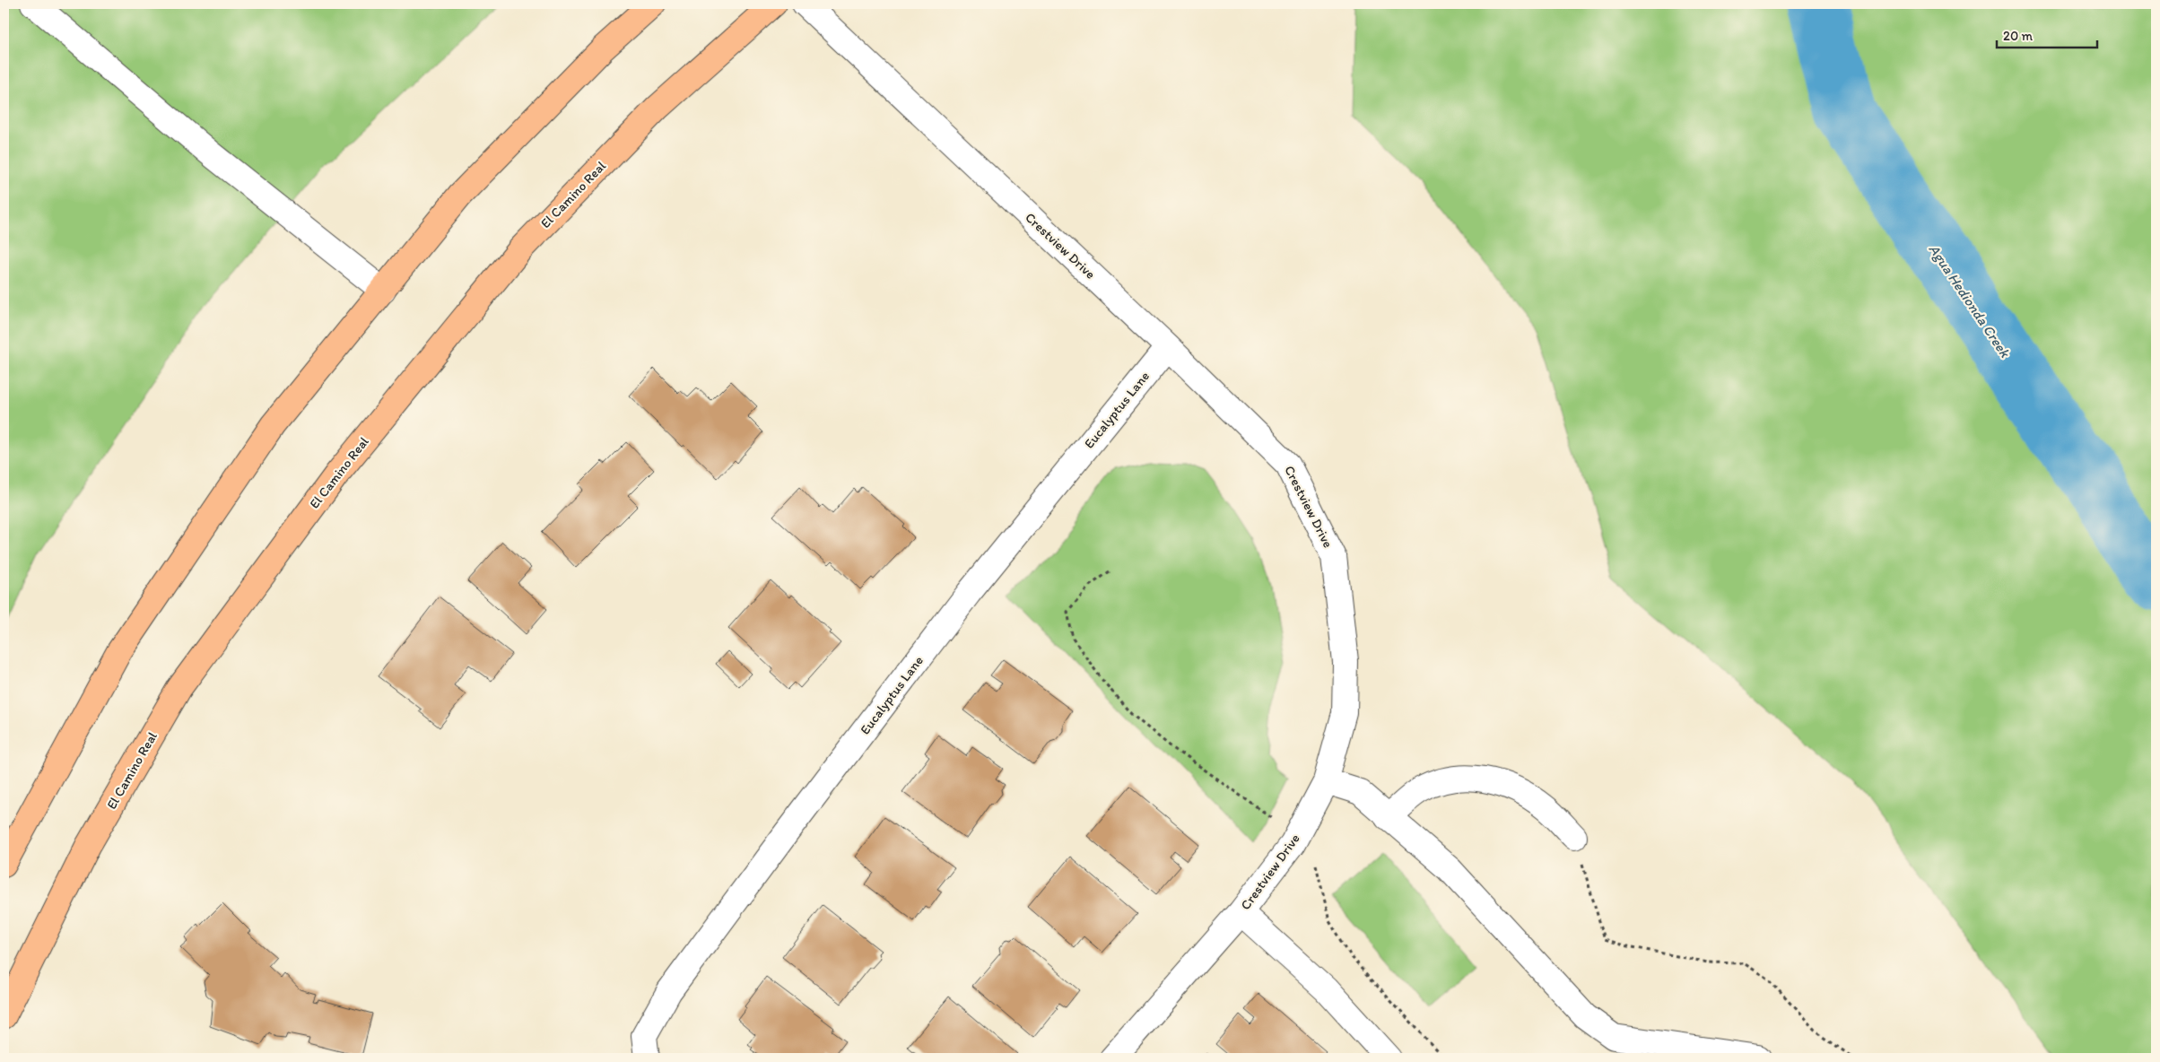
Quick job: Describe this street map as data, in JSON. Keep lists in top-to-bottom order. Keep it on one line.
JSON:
{"streets":{"main road":["El Camino Real"],"street":["Crestview Drive","Eucalyptus Lane"]},"crossings":[["Crestview Drive","Eucalyptus Lane"]],"water":["Agua Hedionda Creek"],"scale_bar":"20 m"}
